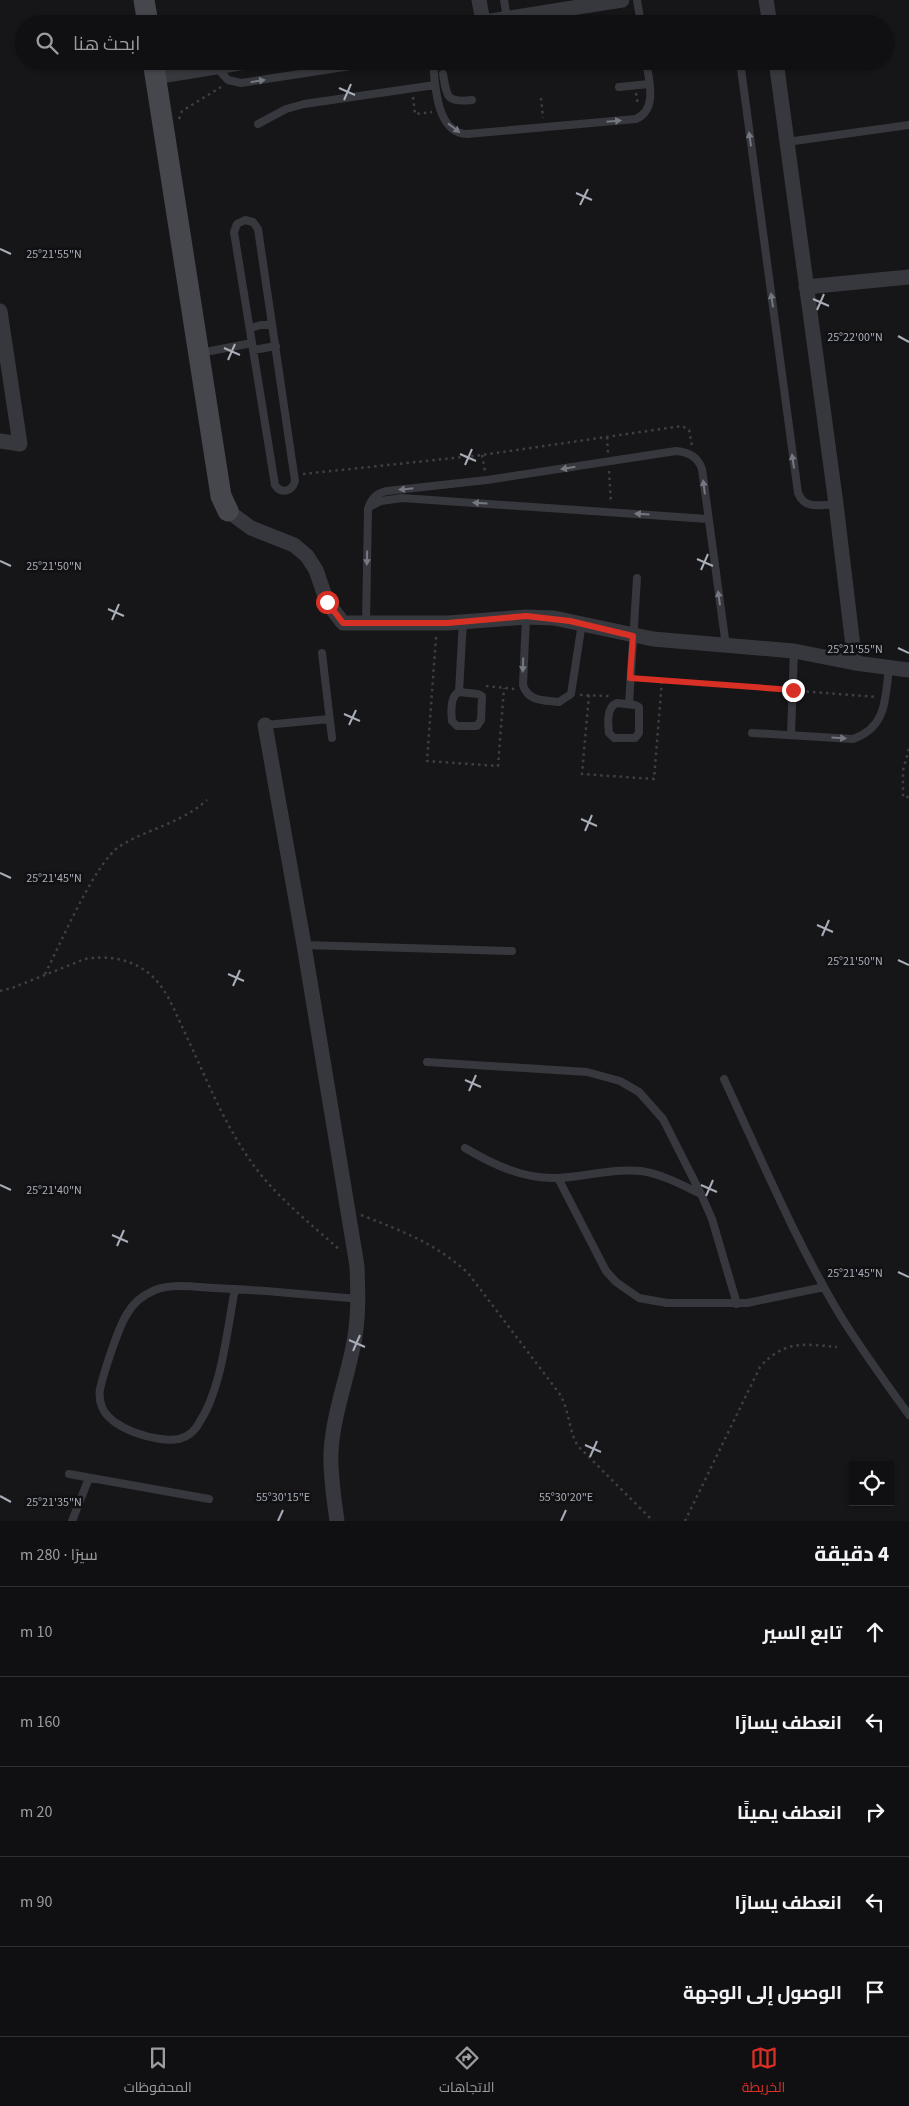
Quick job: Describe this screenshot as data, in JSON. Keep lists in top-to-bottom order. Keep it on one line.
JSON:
{"page":{"search":"ابحث هنا","heading":["4 دقيقة","سيرًا · 280 m"],"list":[["تابع السير","10 m"],["انعطف يسارًا","160 m"],["انعطف يمينًا","20 m"],["انعطف يسارًا","90 m"],"الوصول إلى الوجهة"],"nav":["الخريطة","الاتجاهات","المحفوظات"]},"coordinates":["25°21'55\"N","25°22'00\"N","25°21'50\"N","25°21'45\"N","25°21'40\"N","55°30'15\"E","55°30'20\"E","25°21'35\"N"]}
